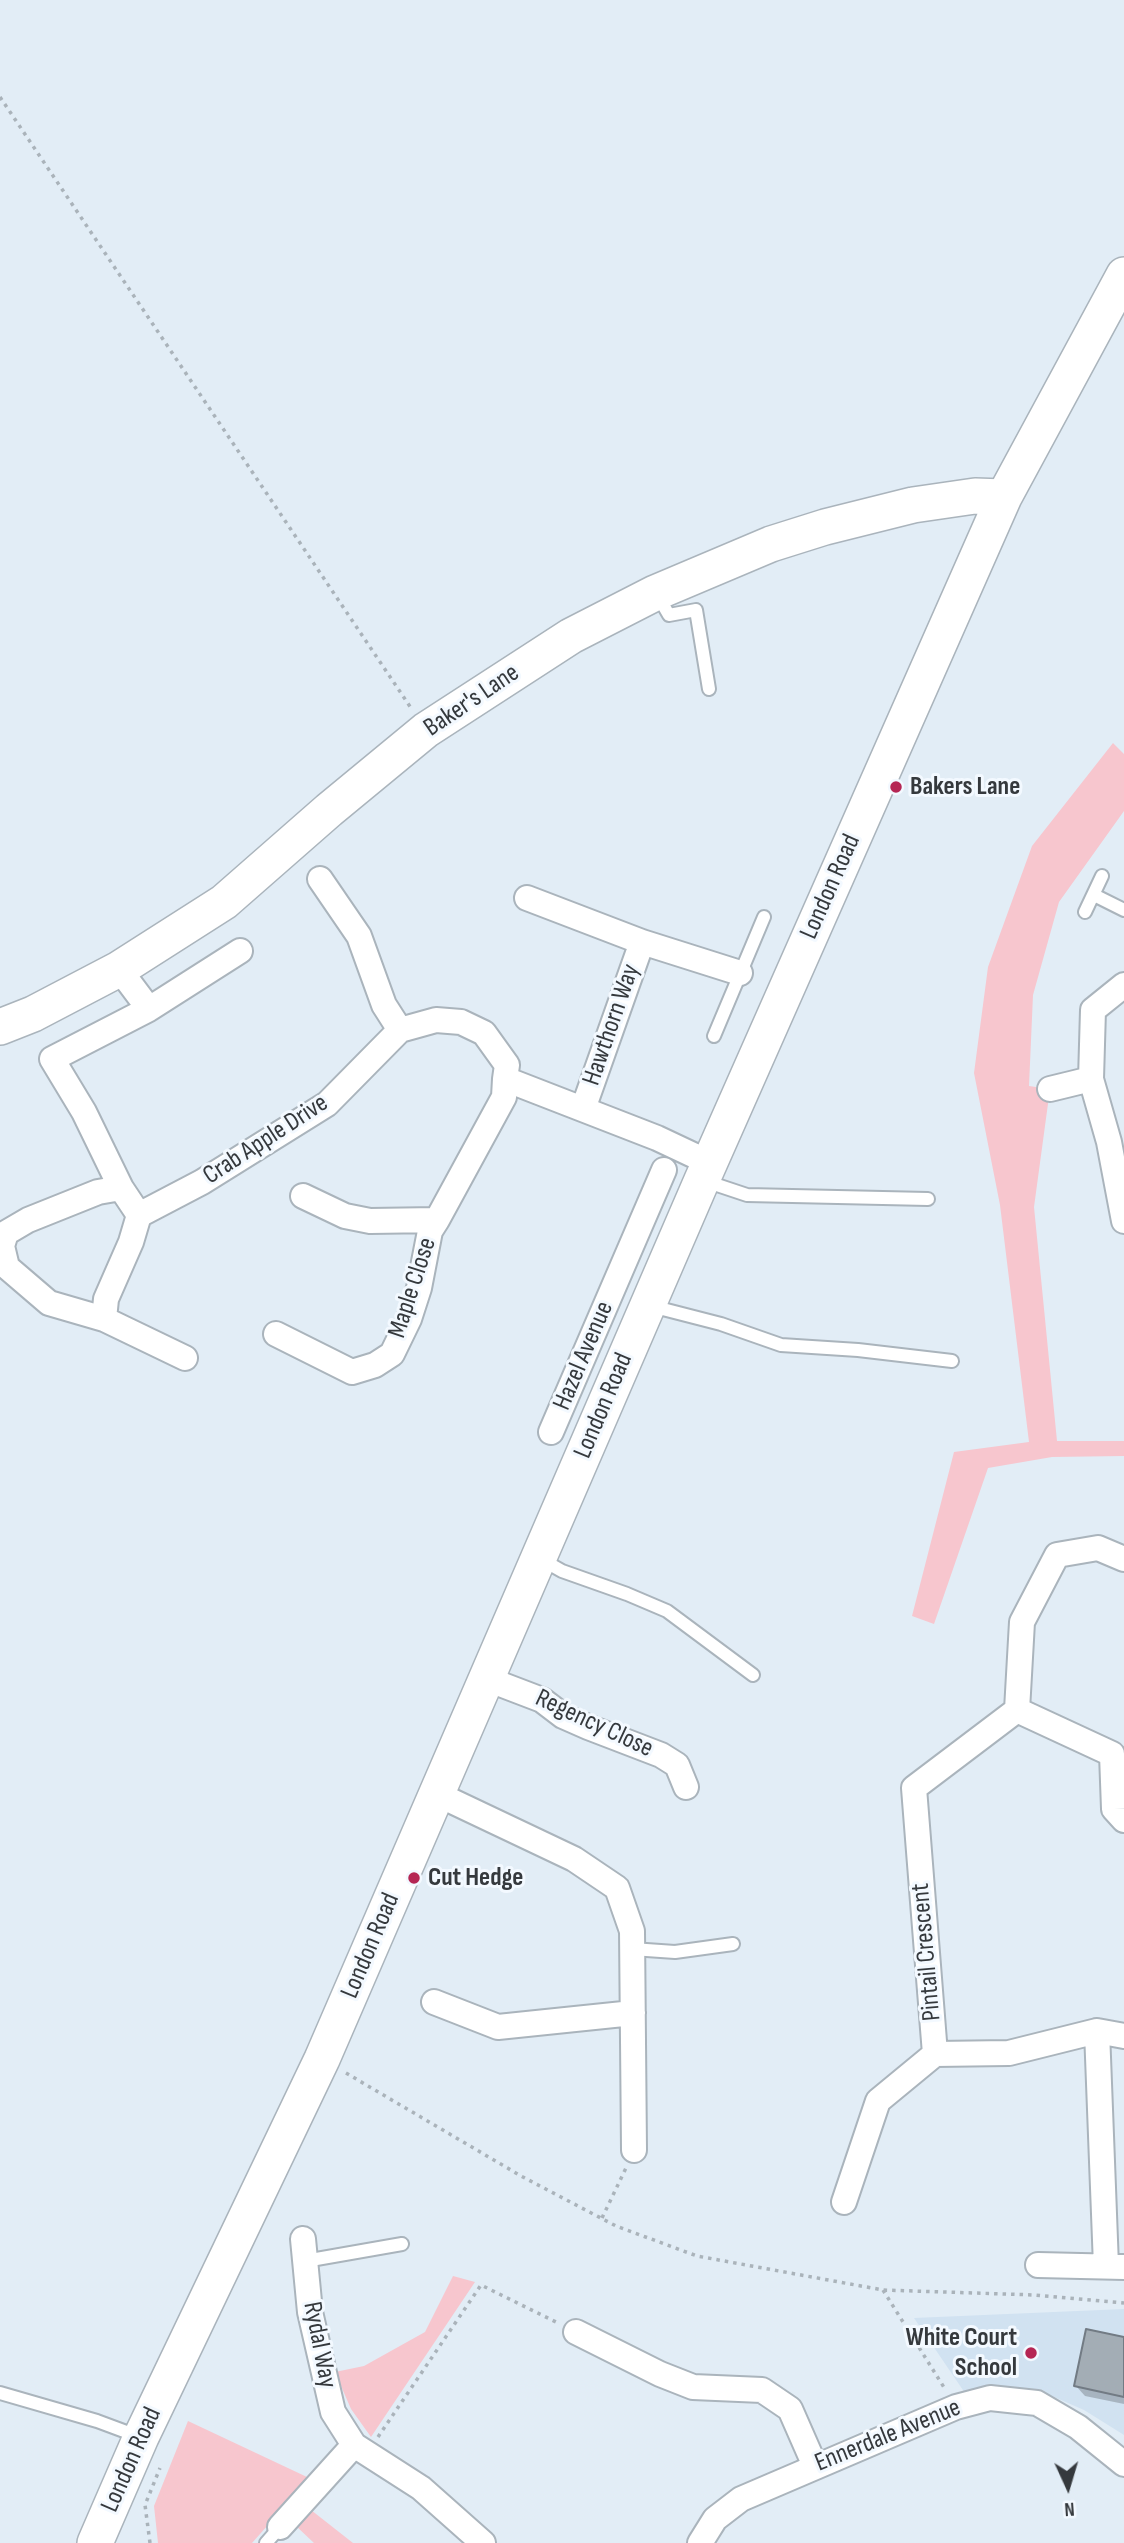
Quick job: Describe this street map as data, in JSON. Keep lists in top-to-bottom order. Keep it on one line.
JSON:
{"streets":{"street":["Baker's Lane","London Road","Hawthorn Way","Crab Apple Drive","Maple Close","Hazel Avenue","Regency Close","Pintail Crescent","Rydal Way","Ennerdale Avenue"]},"crossings":[["Baker's Lane","London Road"],["London Road","Hazel Avenue"],["London Road","Regency Close"]],"places":["Bakers Lane","Cut Hedge","White Court School"],"north":"bottom"}
